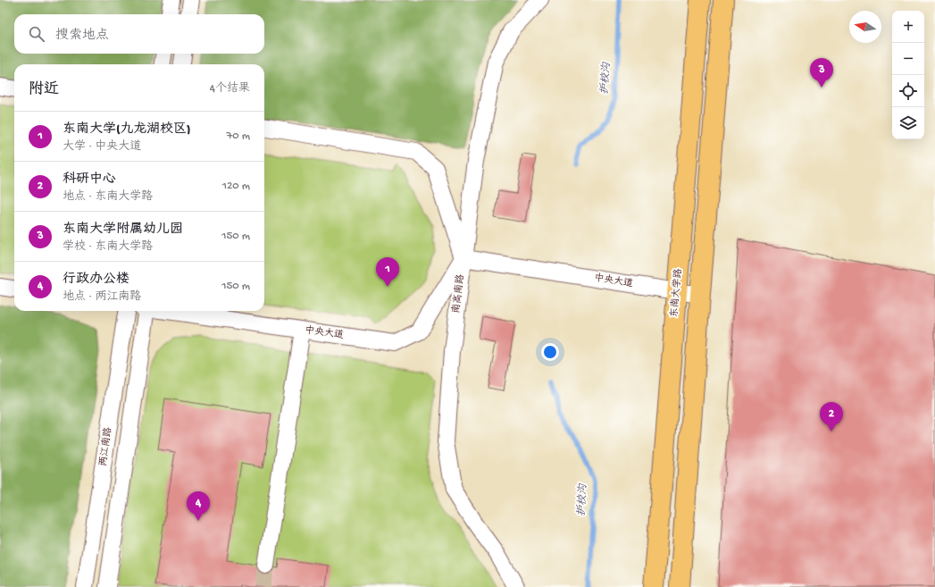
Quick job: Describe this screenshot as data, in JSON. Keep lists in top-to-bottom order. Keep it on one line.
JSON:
{"streets":{"main road":["东南大学路"],"street":["中央大道","南高南路","两江南路"]},"crossings":[["中央大道","东南大学路"],["中央大道","南高南路"]],"water":["护校沟"],"north":"left","page":{"map_buttons":["+","−"],"search":"搜索地点","pins":["3","1","2","4"],"heading":["附近","4个结果"],"list":[{"mark":"1","name":"东南大学(九龙湖校区)","note":"大学 · 中央大道","value":"70 m"},{"mark":"2","name":"科研中心","note":"地点 · 东南大学路","value":"120 m"},{"mark":"3","name":"东南大学附属幼儿园","note":"学校 · 东南大学路","value":"150 m"},{"mark":"4","name":"行政办公楼","note":"地点 · 两江南路","value":"150 m"}]}}
